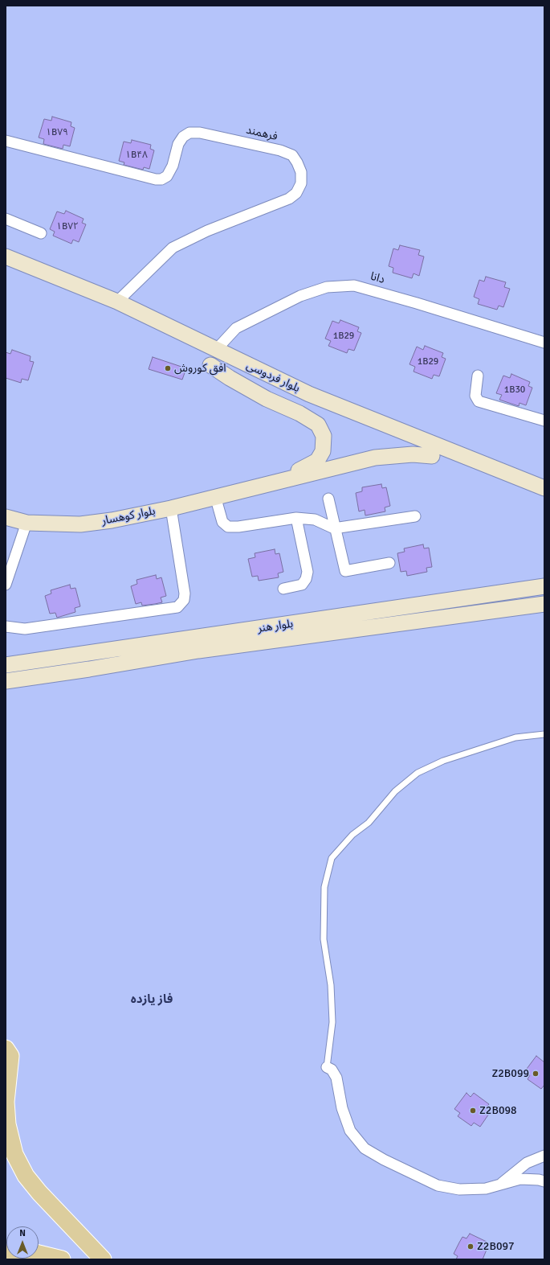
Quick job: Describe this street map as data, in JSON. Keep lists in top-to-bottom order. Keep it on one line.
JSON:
{"streets":{"street":["فرهمند","دانا","بلوار فردوسی","بلوار کوهسار","بلوار هنر"]},"crossings":[["فرهمند","بلوار فردوسی"],["دانا","بلوار فردوسی"]],"districts":["فاز یازده"],"places":["افق کوروش","Z2B099","Z2B098","Z2B097"],"house_numbers":["۱B۷۹","۱B۴۸","۱B۷۲","1B29","1B29","1B30"],"north":"top"}
